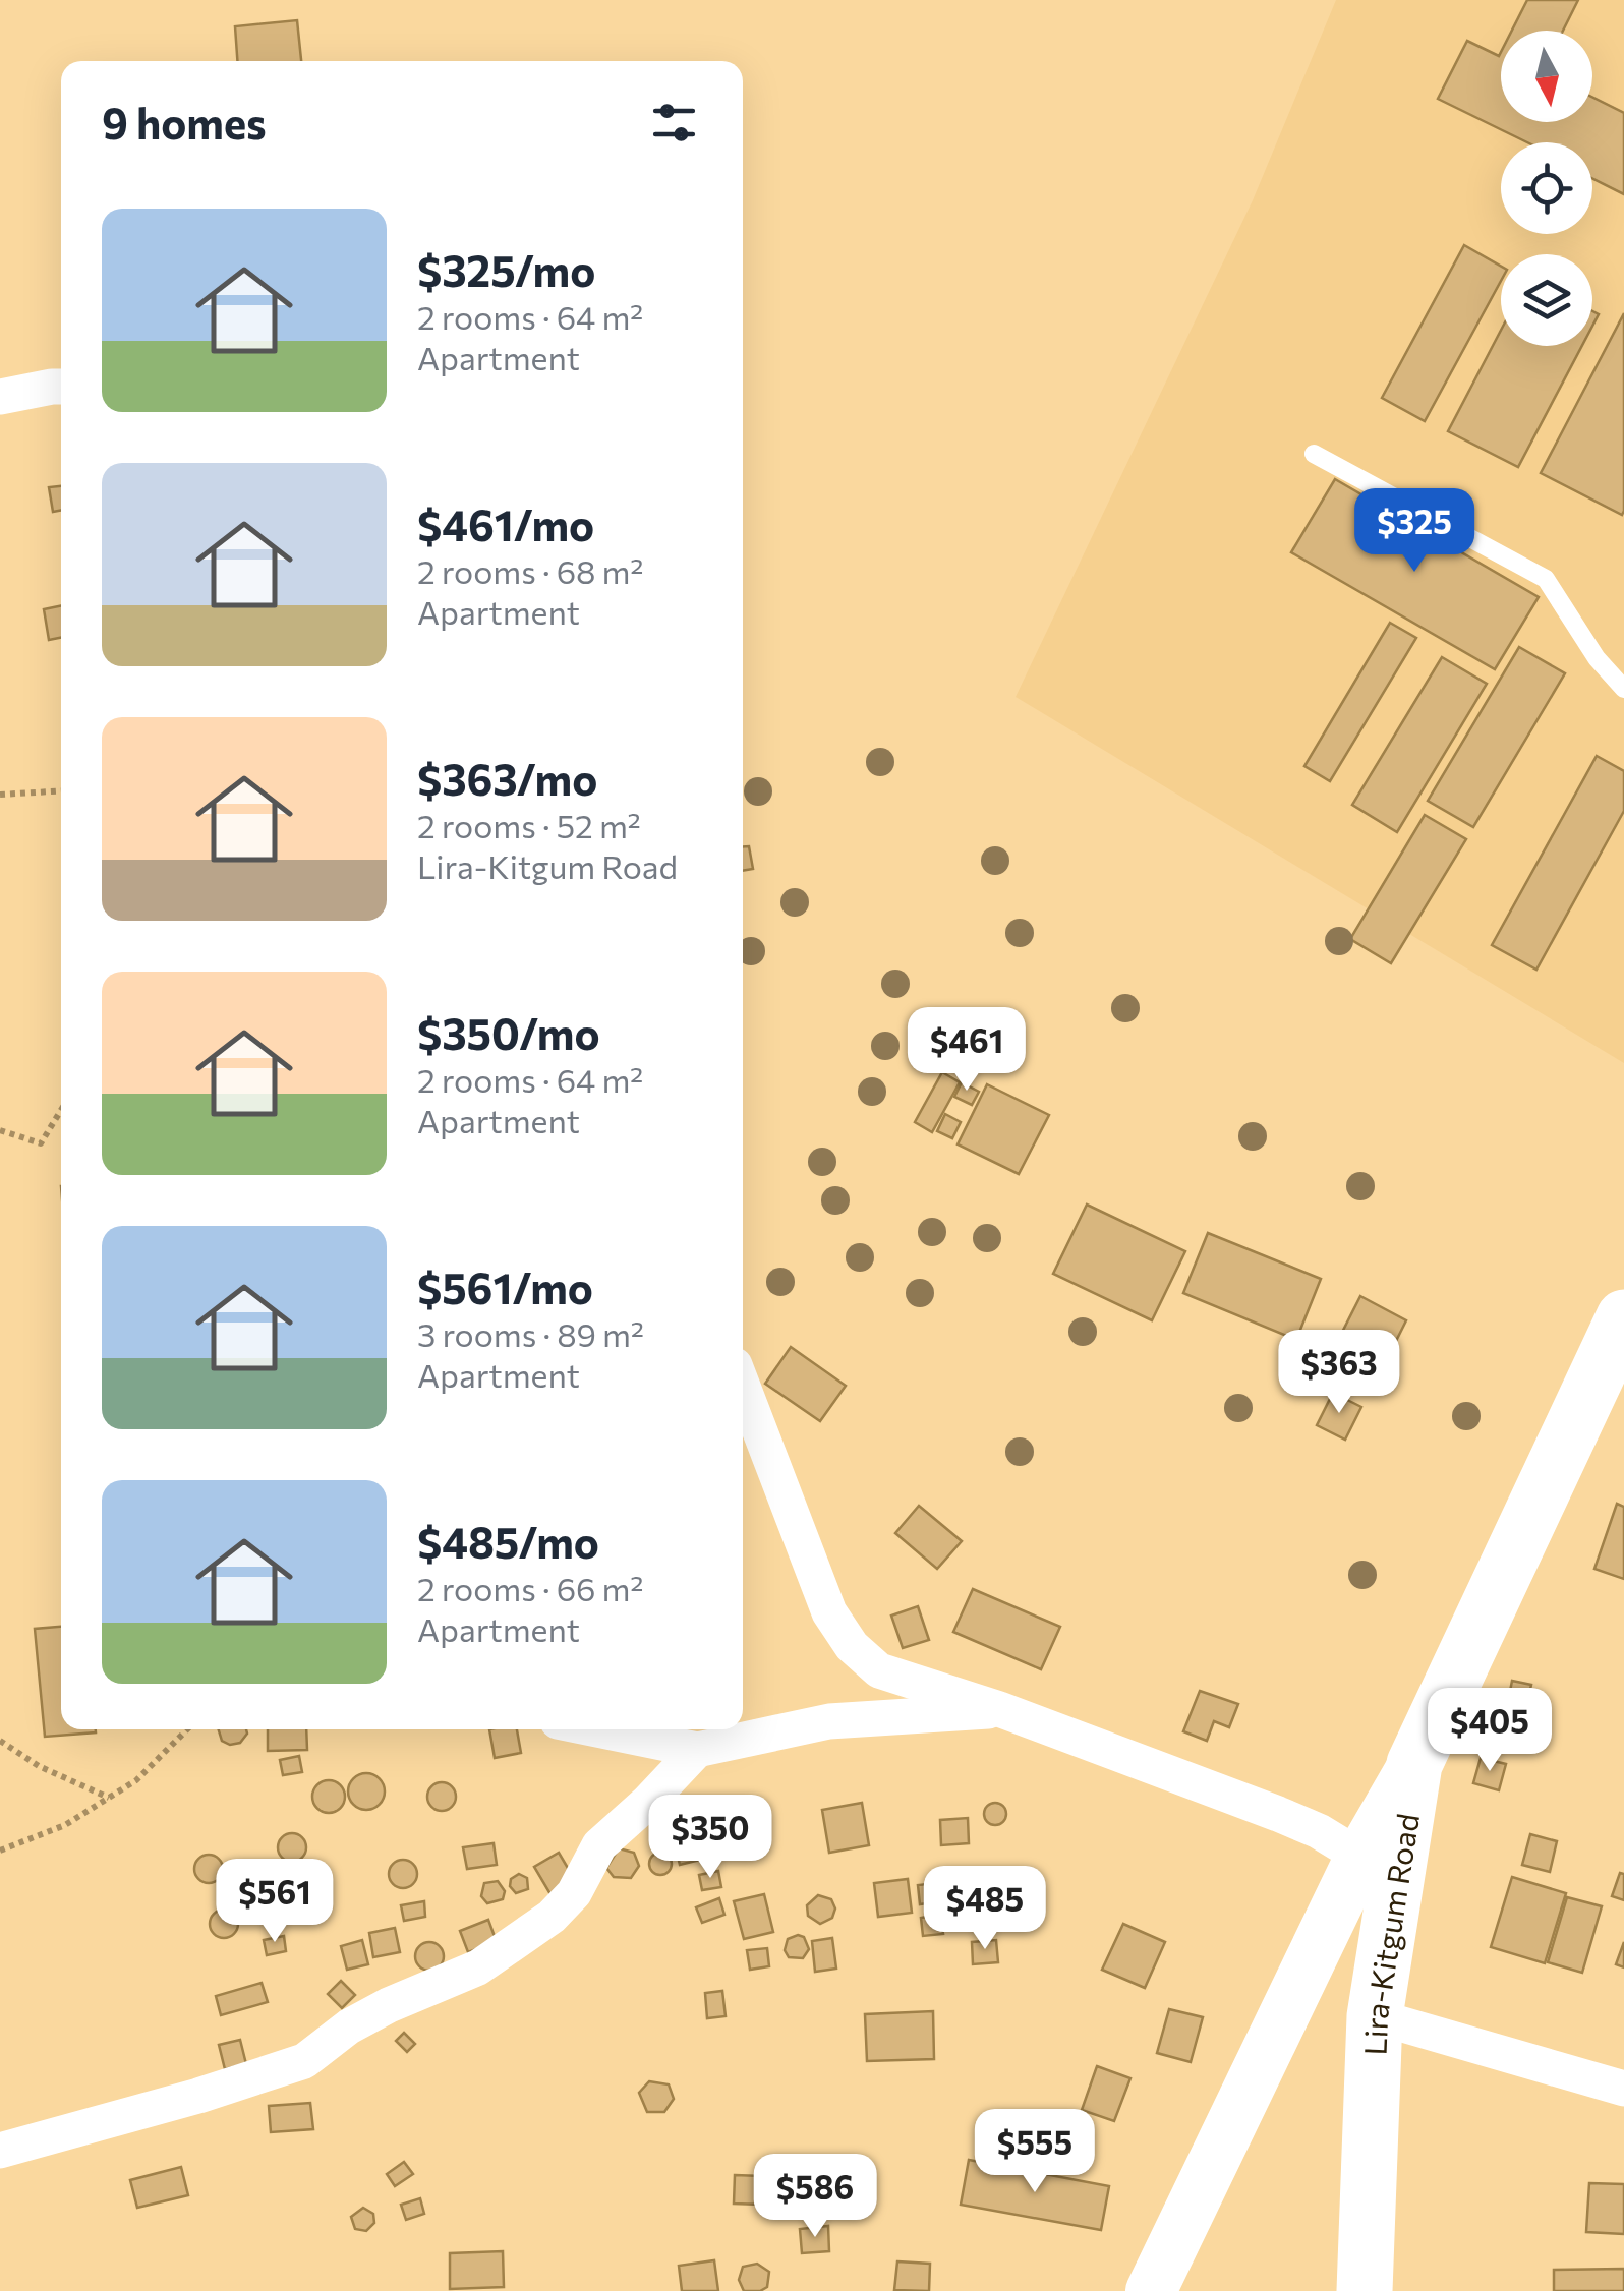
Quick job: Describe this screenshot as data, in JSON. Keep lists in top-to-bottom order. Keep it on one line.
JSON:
{"streets":{"main road":["Lira-Kitgum Road"]},"north":"bottom","page":{"heading":"9 homes","list":[{"name":"$325/mo","note":"2 rooms · 64 m² · Apartment"},{"name":"$461/mo","note":"2 rooms · 68 m² · Apartment"},{"name":"$363/mo","note":"2 rooms · 52 m² · Lira-Kitgum Road"},{"name":"$350/mo","note":"2 rooms · 64 m² · Apartment"},{"name":"$561/mo","note":"3 rooms · 89 m² · Apartment"},{"name":"$485/mo","note":"2 rooms · 66 m² · Apartment"}],"price":["$325","$461","$363","$405","$350","$561","$485","$555","$586"]}}
